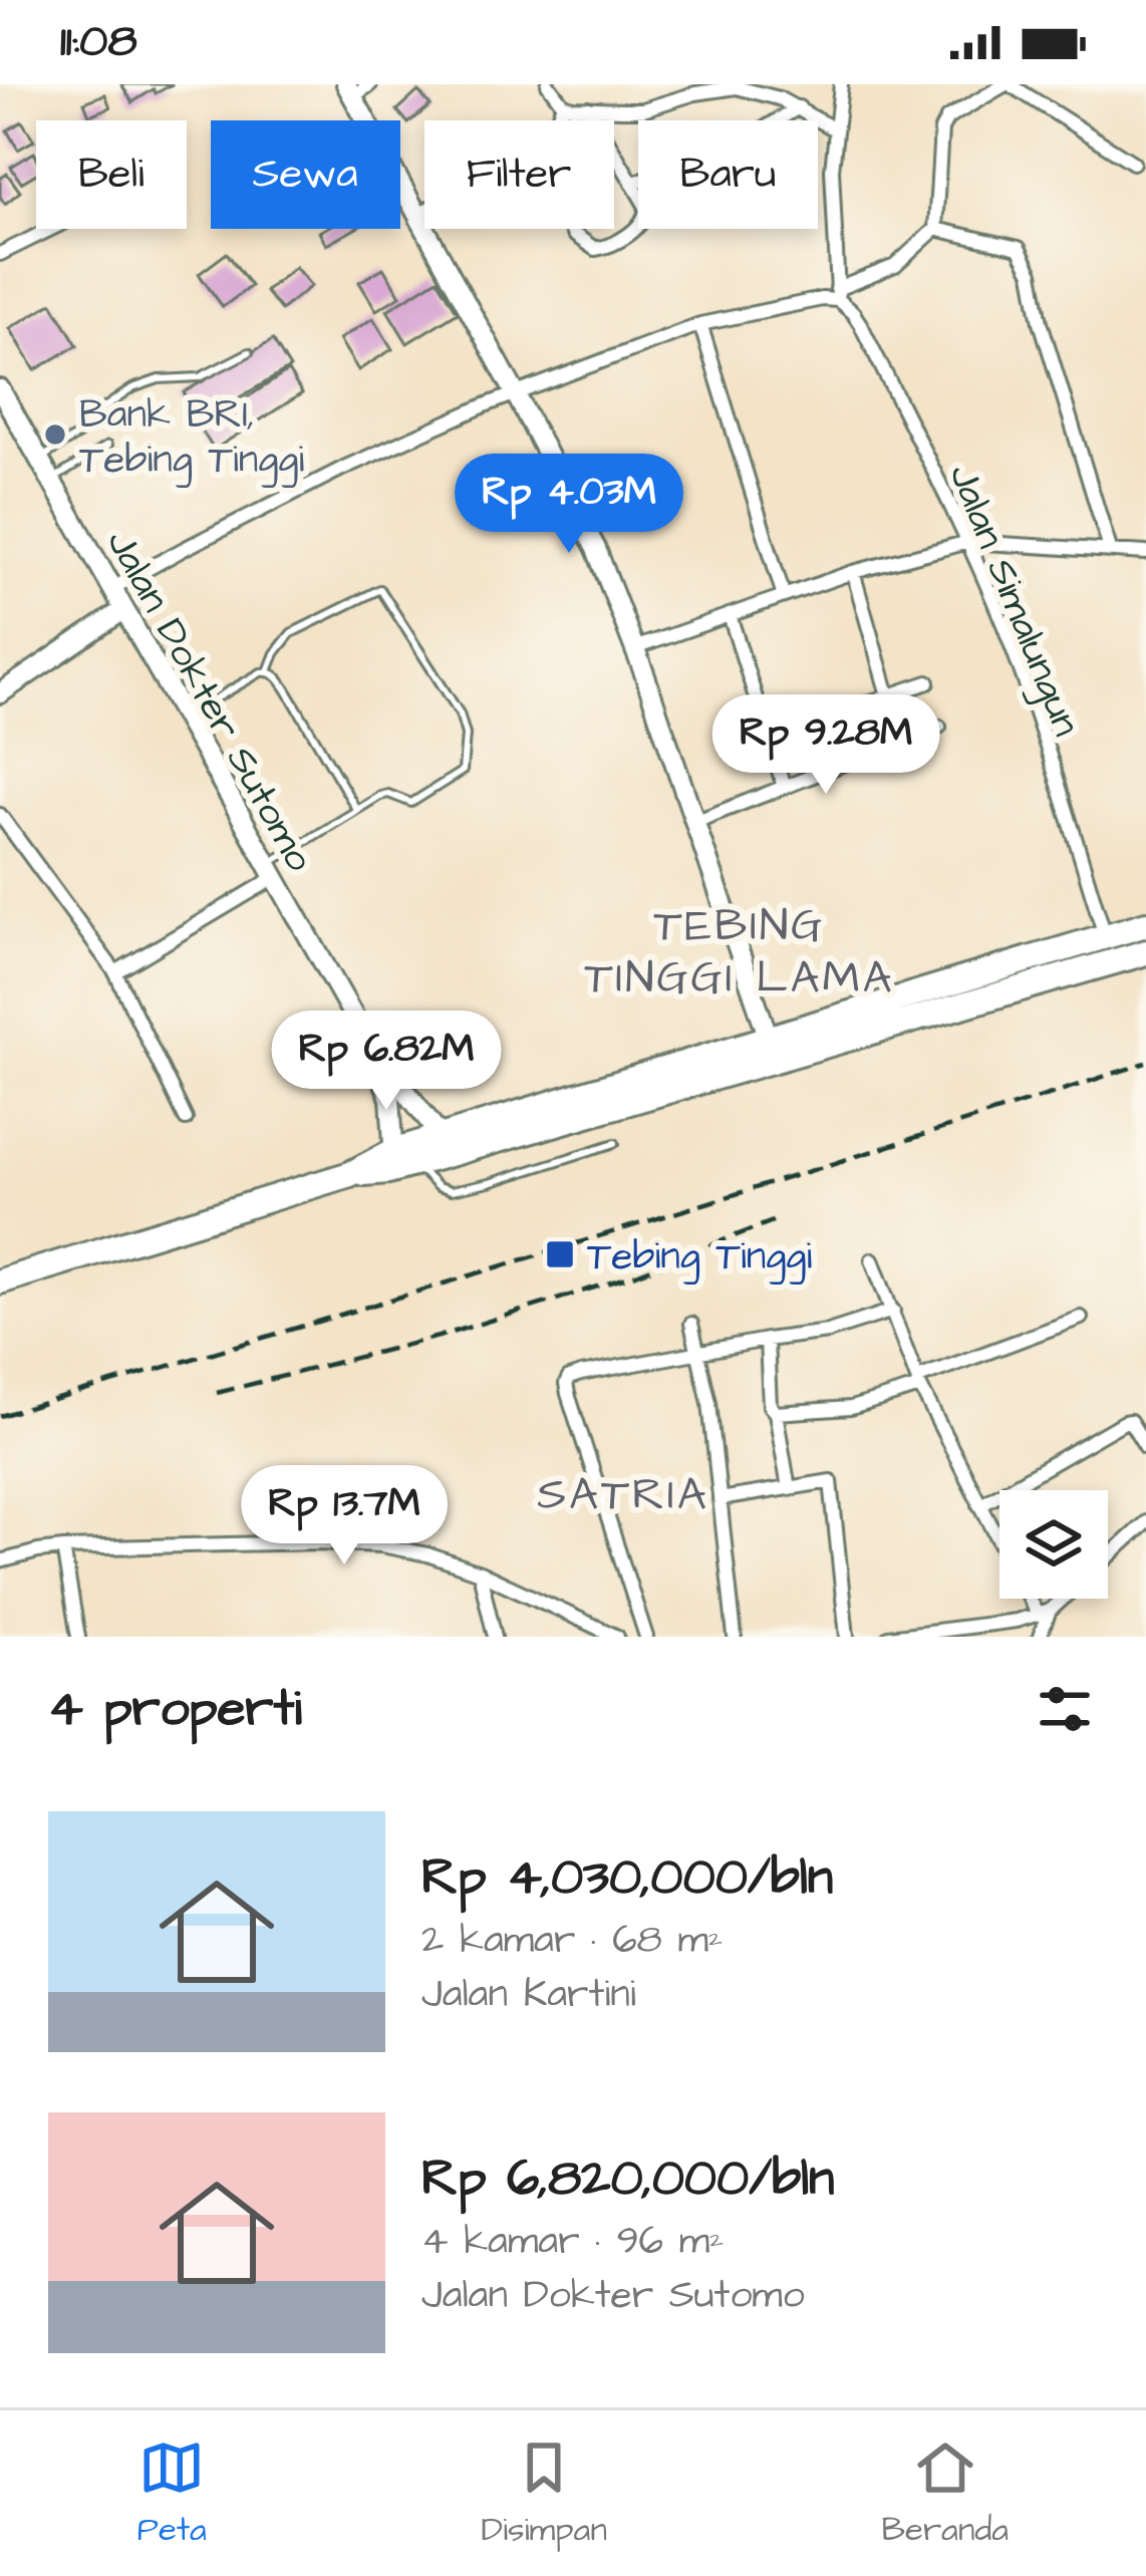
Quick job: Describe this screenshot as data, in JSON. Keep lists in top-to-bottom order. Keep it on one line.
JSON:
{"streets":{"street":["Jalan Simalungun","Jalan Dokter Sutomo"]},"districts":["TEBING TINGGI LAMA","SATRIA"],"places":{"other":["Bank BRI, Tebing Tinggi"],"transit":["Tebing Tinggi"]},"page":{"status":"11:08","chip":["Beli","Sewa","Filter","Baru"],"price":["Rp 4.03M","Rp 9.28M","Rp 6.82M","Rp 13.7M"],"heading":"4 properti","list":[{"name":"Rp 4,030,000/bln","note":"2 kamar · 68 m² · Jalan Kartini"},{"name":"Rp 6,820,000/bln","note":"4 kamar · 96 m² · Jalan Dokter Sutomo"}],"tabs":["Peta","Disimpan","Beranda"]}}
